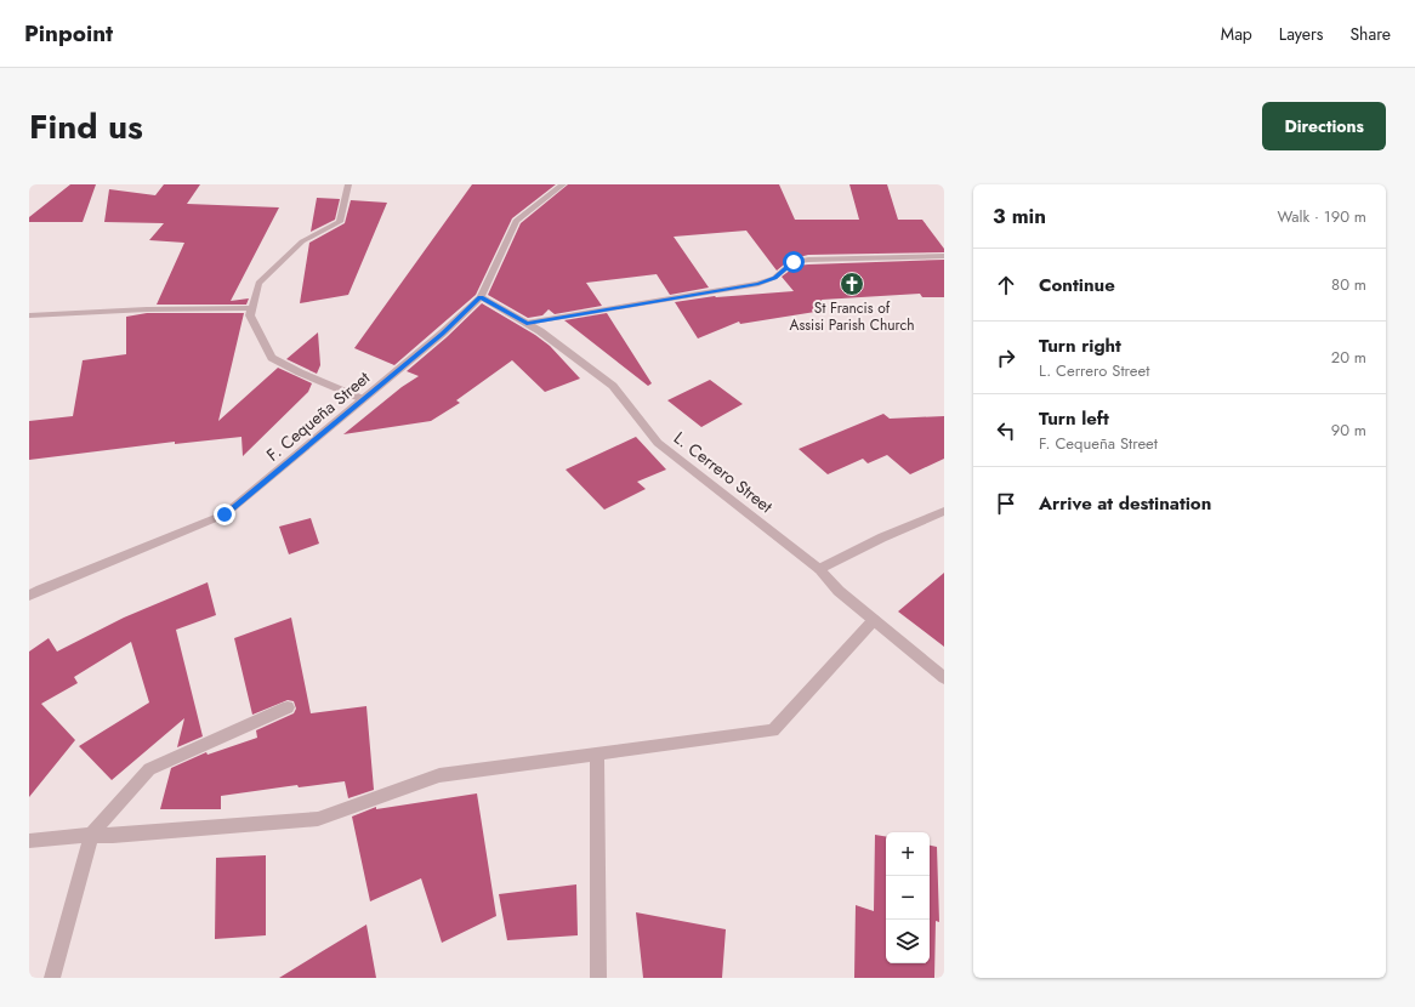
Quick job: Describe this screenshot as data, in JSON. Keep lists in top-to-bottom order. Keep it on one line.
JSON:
{"streets":{"street":["F. Cequeña Street","L. Cerrero Street"]},"crossings":[["F. Cequeña Street","L. Cerrero Street"]],"places":{"church":["St Francis of Assisi Parish Church"]},"page":{"header":"Pinpoint","nav":["Map","Layers","Share"],"title":"Find us","buttons":"Directions","heading":["3 min","Walk · 190 m"],"list":[["Continue","80 m"],["Turn right","L. Cerrero Street","20 m"],["Turn left","F. Cequeña Street","90 m"],"Arrive at destination"],"map_buttons":["+","−"]}}
